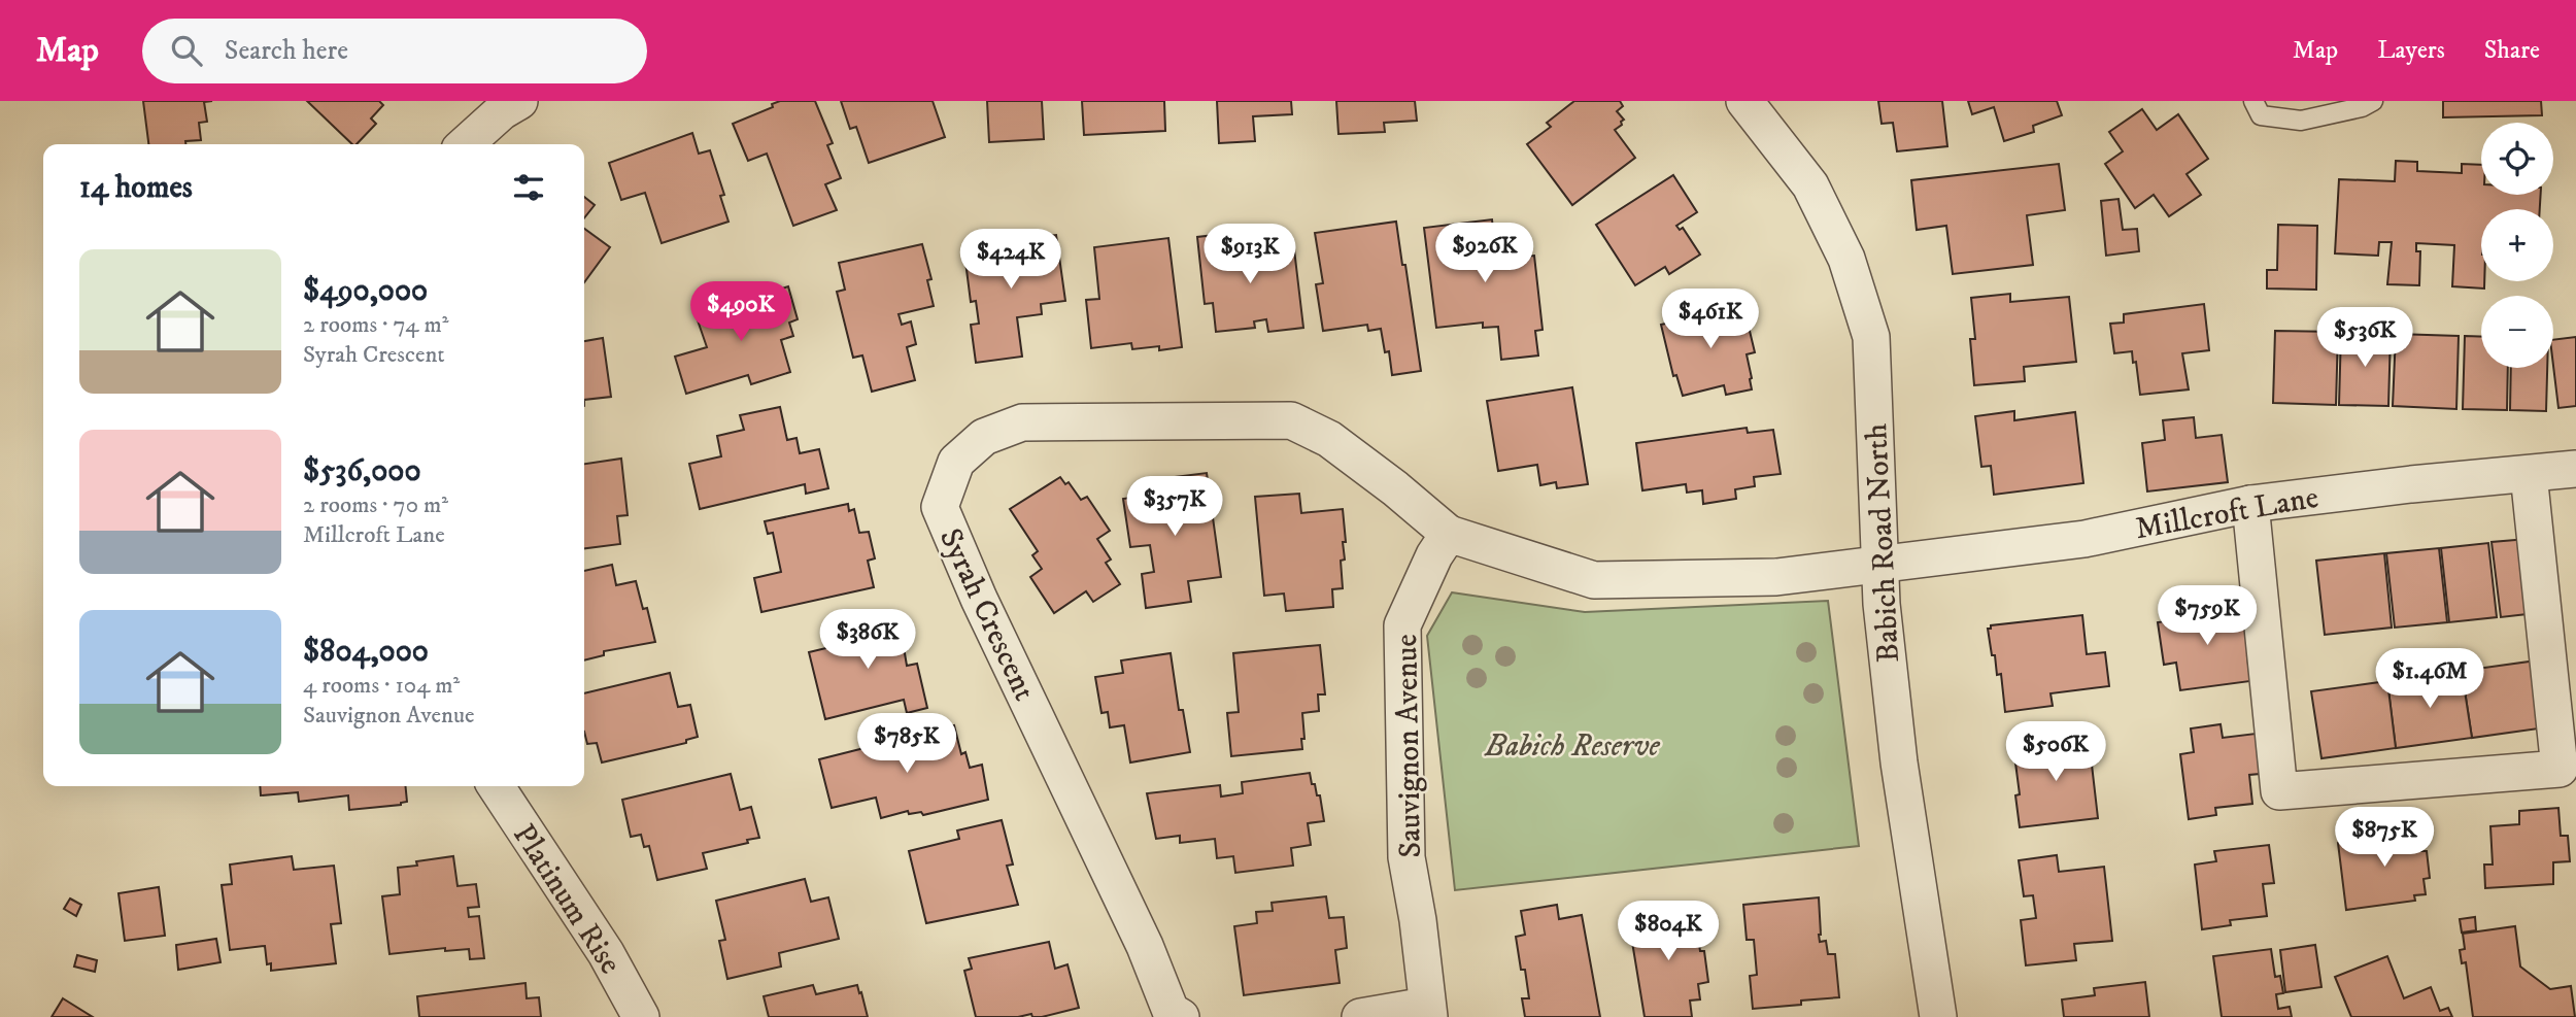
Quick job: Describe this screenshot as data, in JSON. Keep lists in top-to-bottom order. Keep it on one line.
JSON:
{"streets":{"street":["Millcroft Lane","Babich Road North","Syrah Crescent","Sauvignon Avenue","Platinum Rise"]},"crossings":[["Millcroft Lane","Babich Road North"],["Syrah Crescent","Sauvignon Avenue"]],"parks":["Babich Reserve"],"page":{"header":"Map","search":"Search here","nav":["Map","Layers","Share"],"map_buttons":["+","−"],"heading":"14 homes","price":["$926K","$913K","$424K","$490K","$461K","$536K","$357K","$759K","$386K","$1.46M","$785K","$506K","$875K","$804K"],"list":[{"name":"$490,000","note":"2 rooms · 74 m² · Syrah Crescent"},{"name":"$536,000","note":"2 rooms · 70 m² · Millcroft Lane"},{"name":"$804,000","note":"4 rooms · 104 m² · Sauvignon Avenue"}]}}
